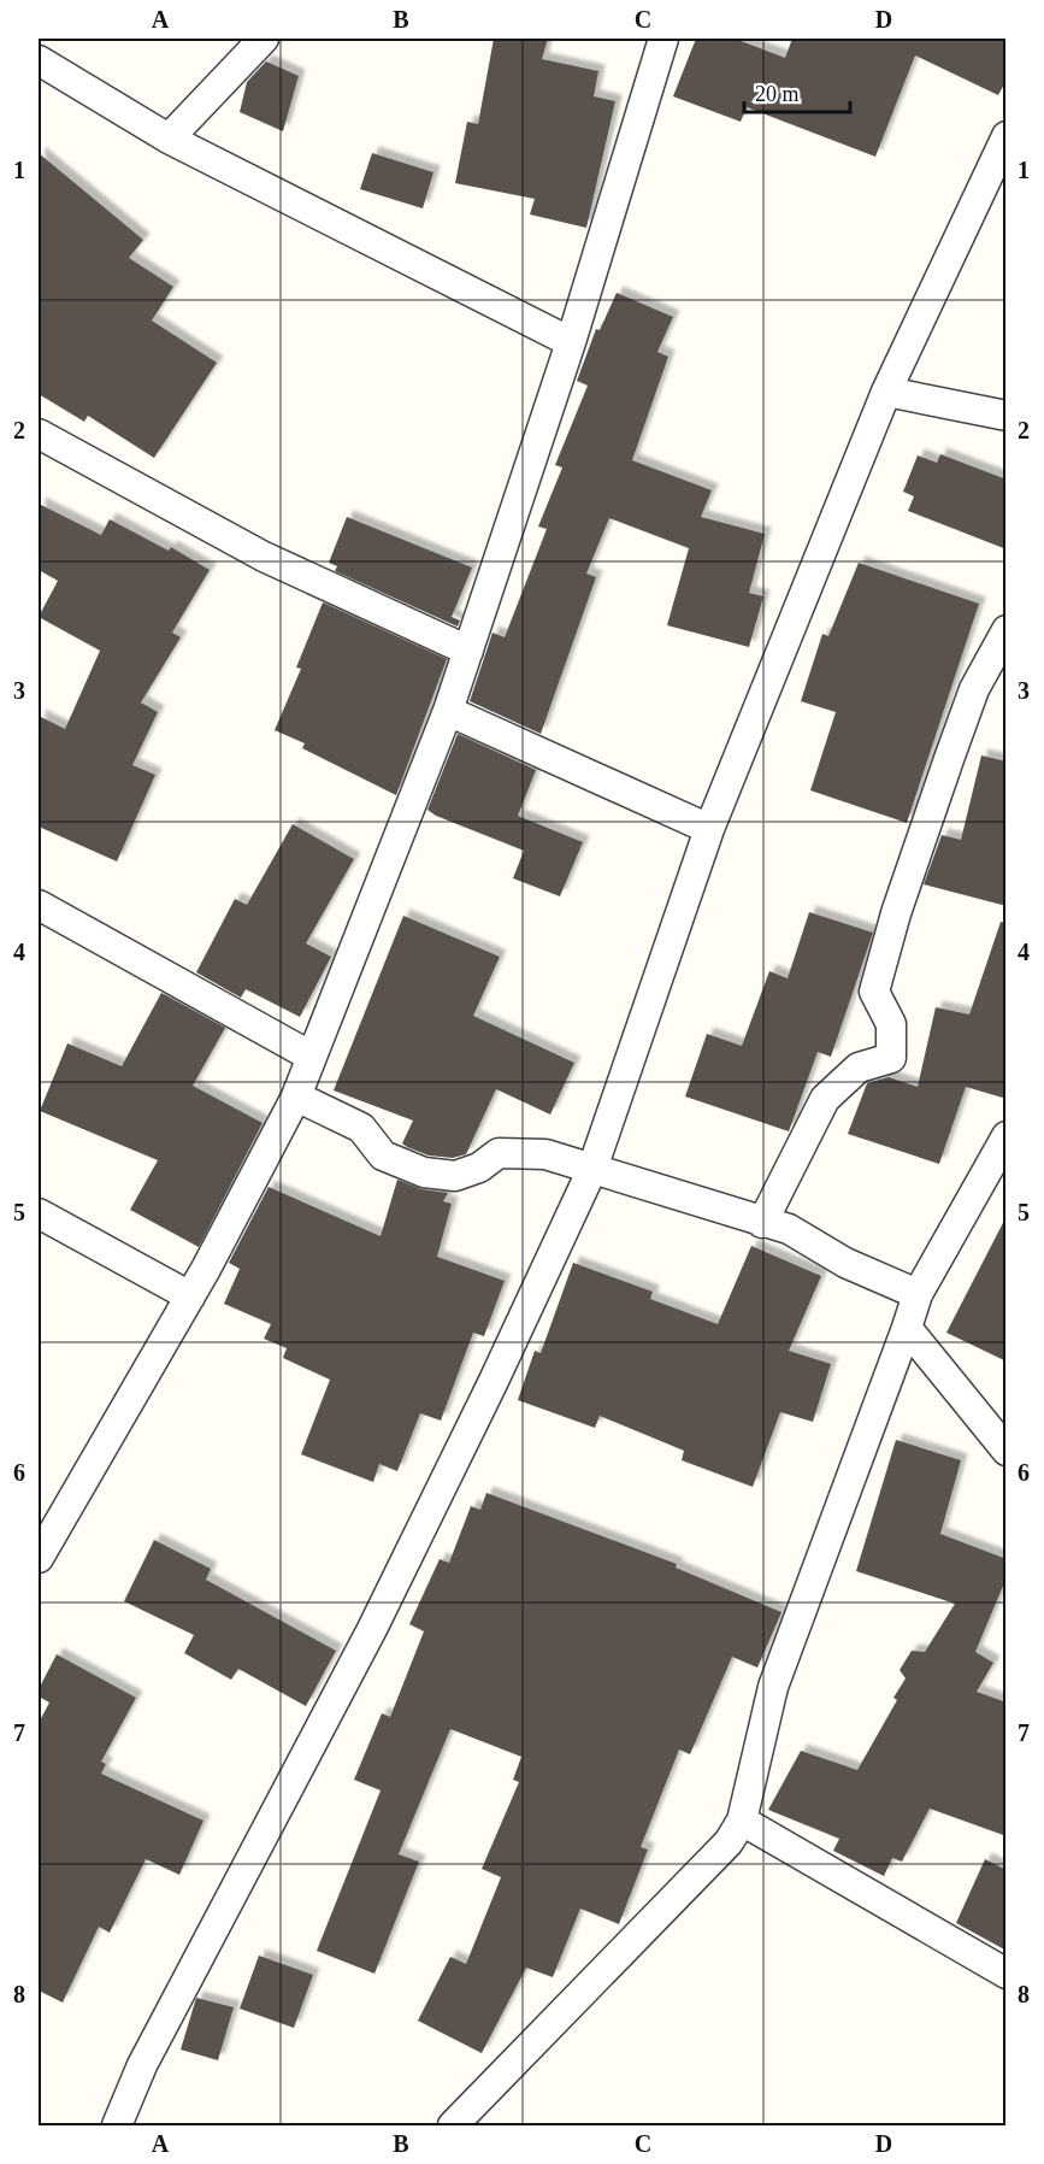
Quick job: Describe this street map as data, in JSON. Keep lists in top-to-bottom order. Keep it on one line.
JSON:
{"scale_bar":"20 m","grid":{"columns":["A","B","C","D"],"rows":["1","2","3","4","5","6","7","8"]}}
